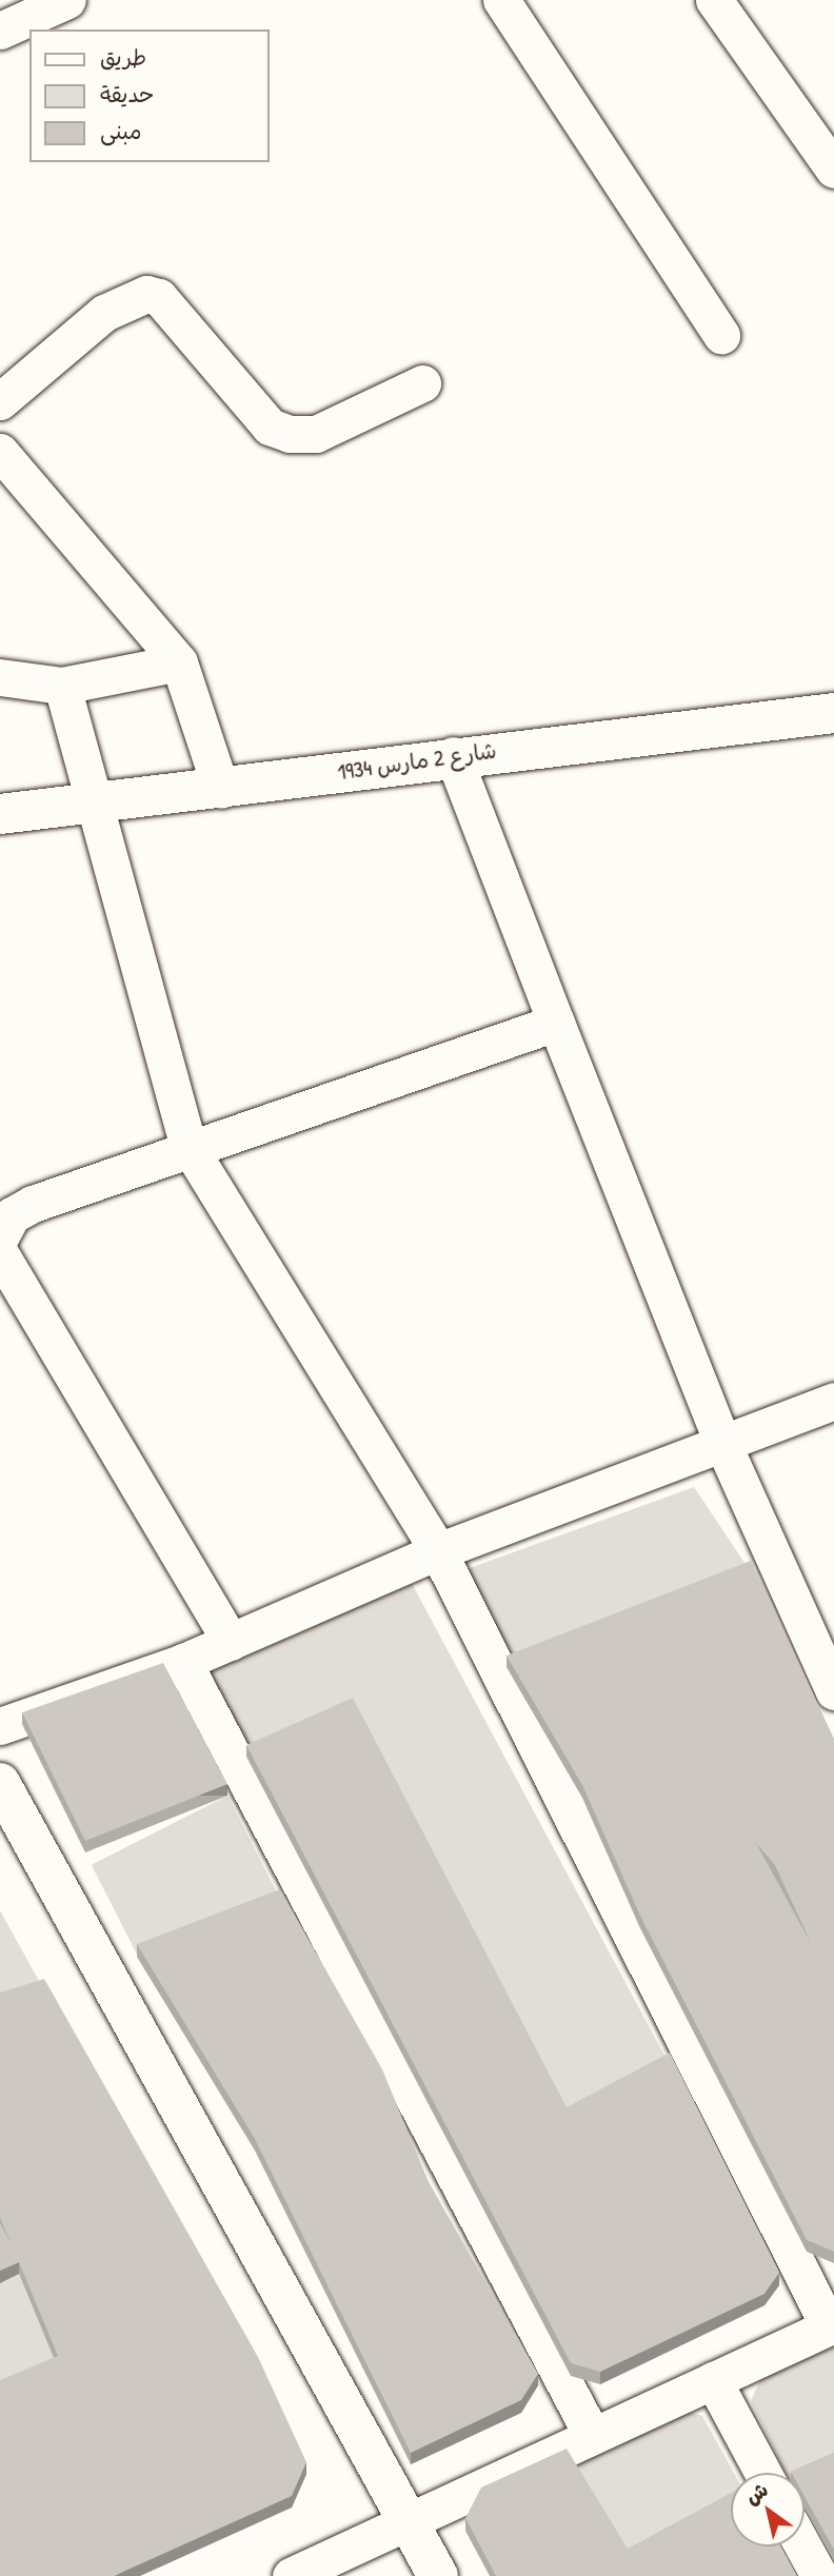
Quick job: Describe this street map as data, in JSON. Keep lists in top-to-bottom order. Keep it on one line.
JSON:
{"streets":{"street":["شارع 2 مارس 1934"]},"legend":["طريق","حديقة","مبنى"],"north":"top left"}
